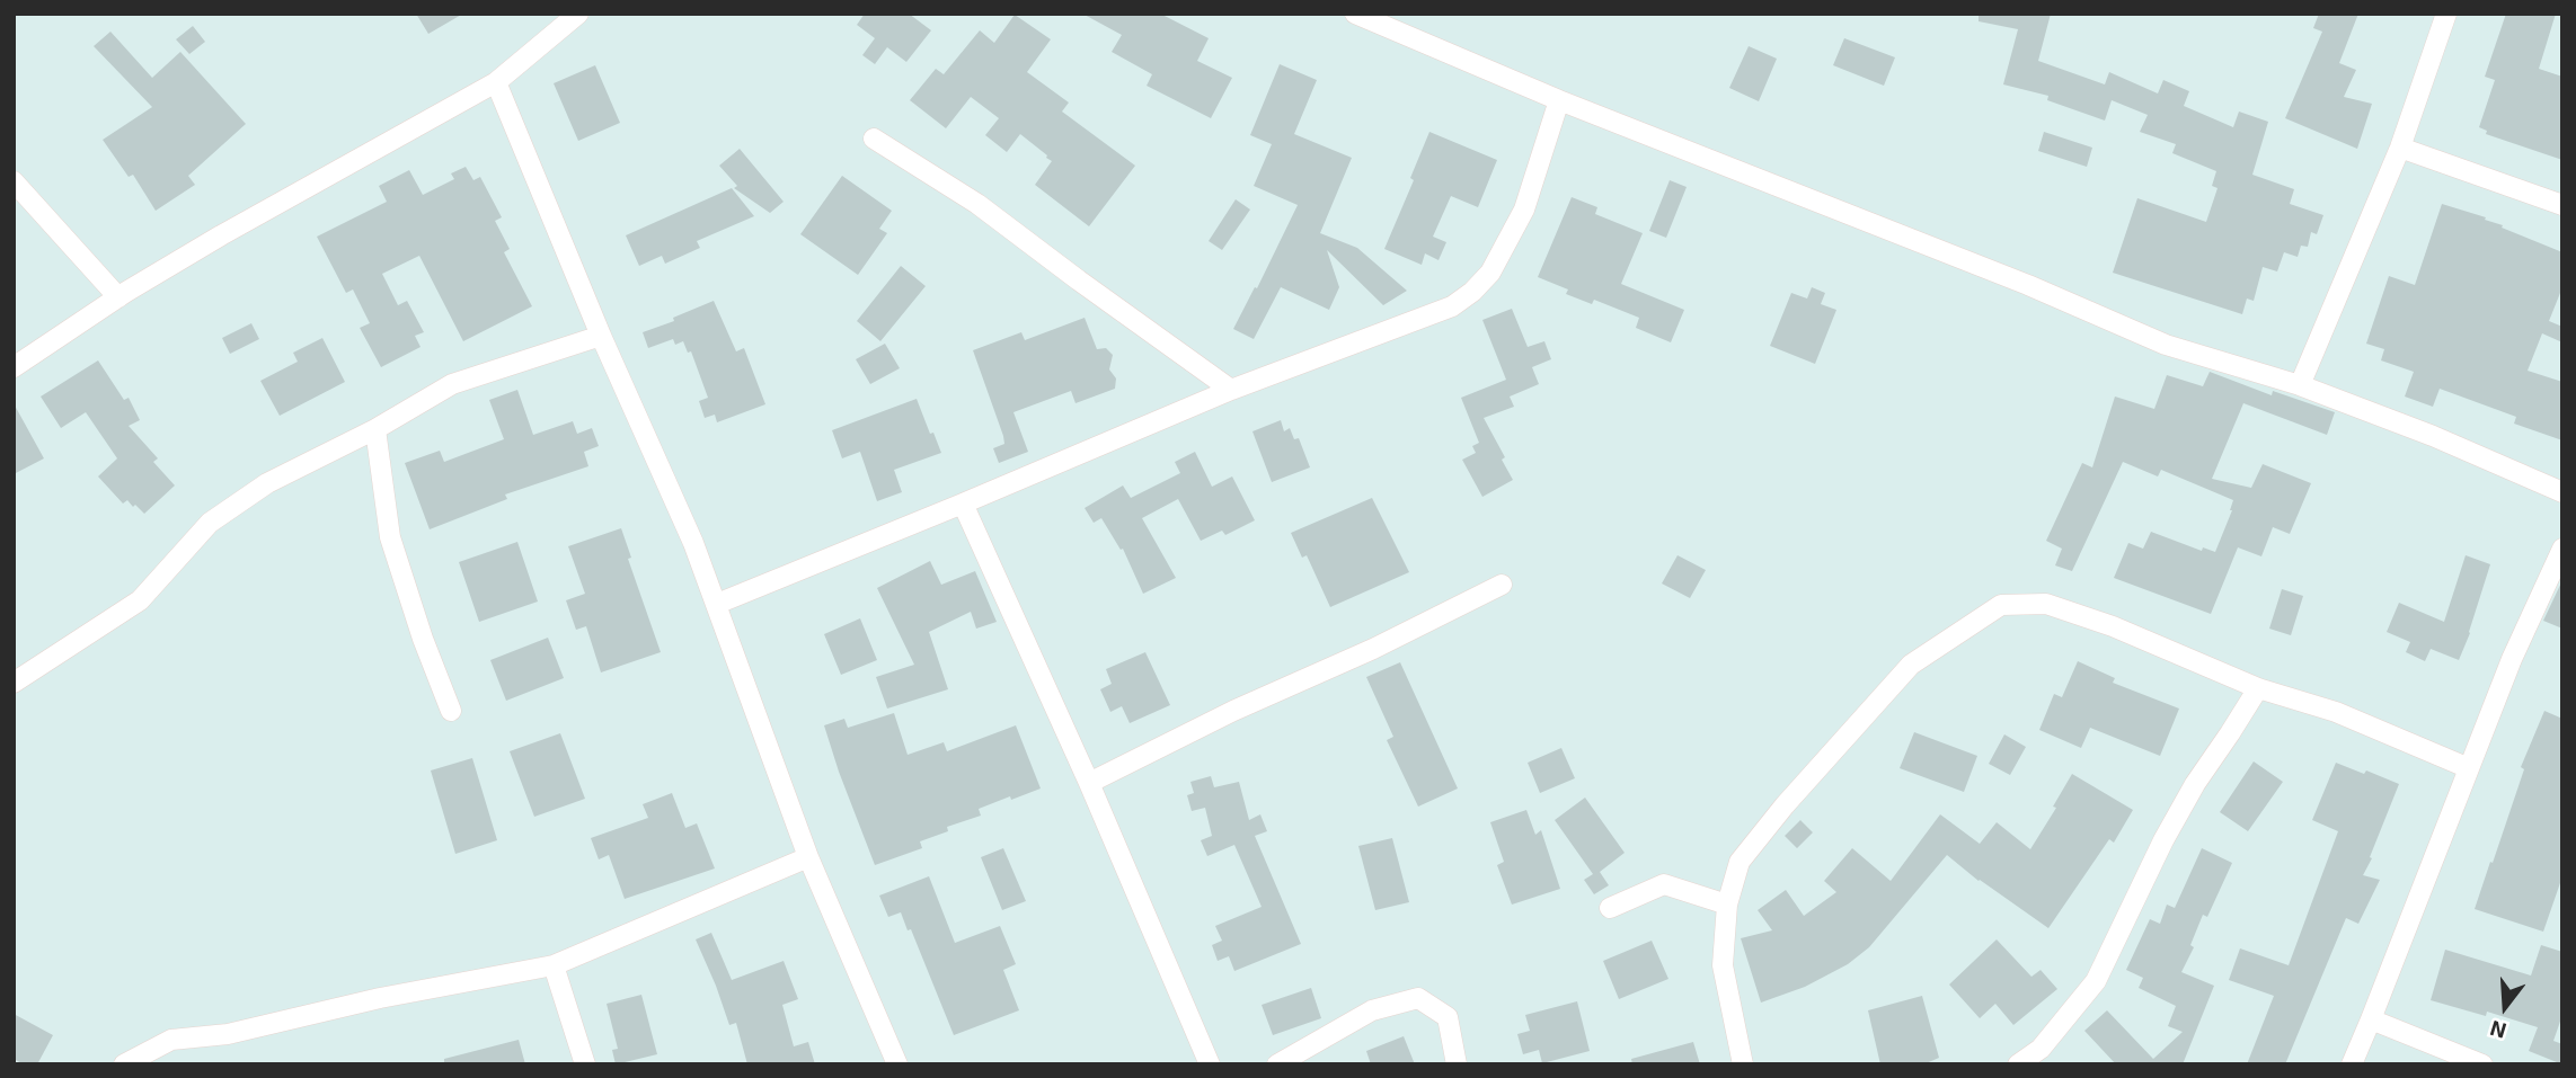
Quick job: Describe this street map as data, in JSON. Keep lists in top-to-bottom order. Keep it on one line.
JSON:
{"north":"bottom"}
